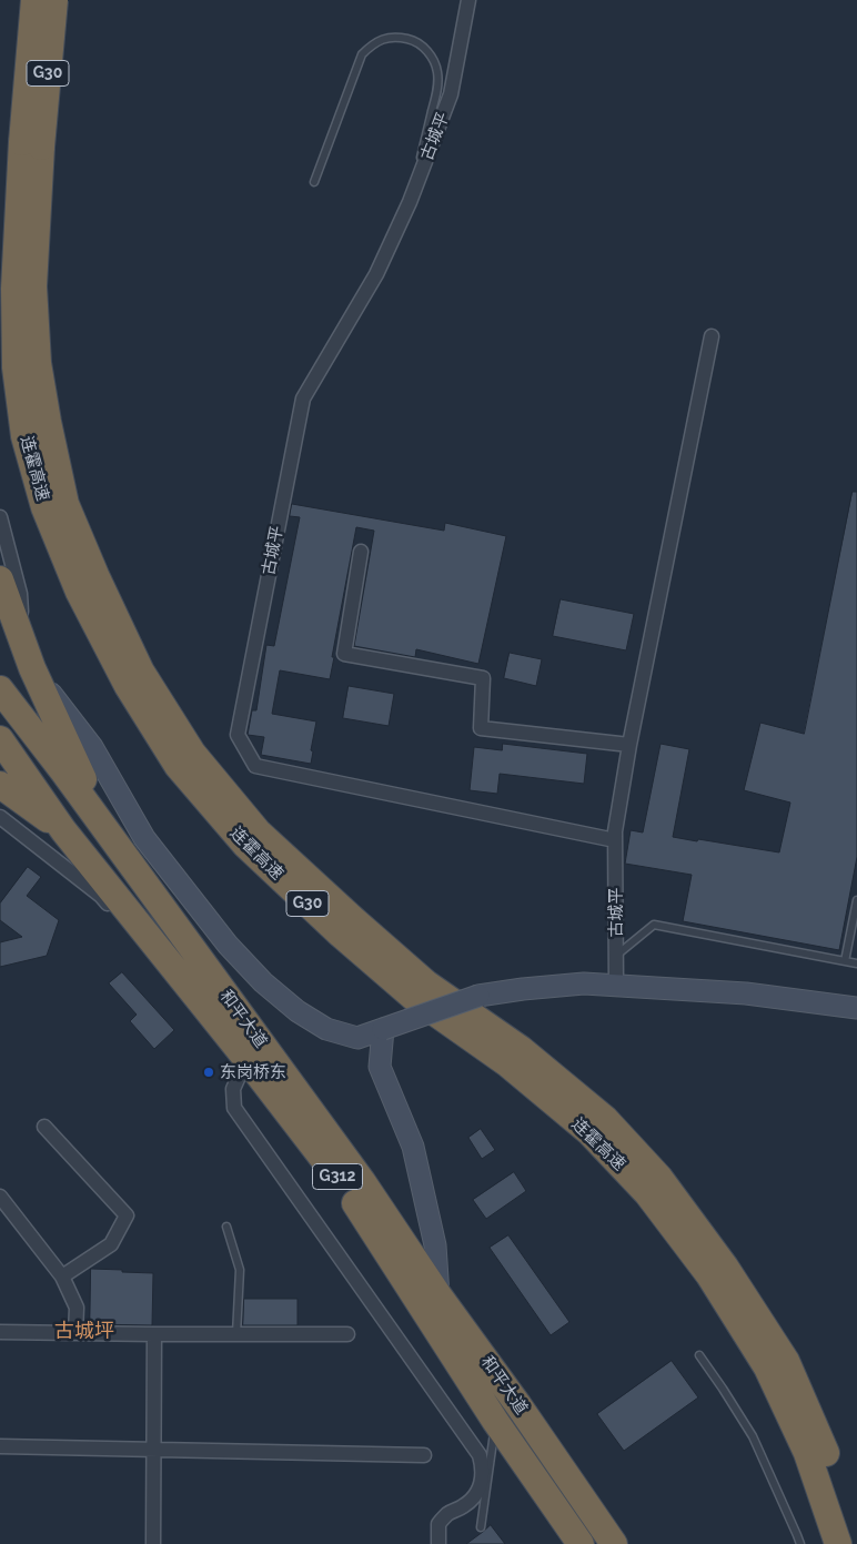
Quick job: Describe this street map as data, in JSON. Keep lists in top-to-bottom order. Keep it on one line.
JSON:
{"streets":{"highway":["G30","连霍高速","和平大道","G312"],"street":["古城平"]},"districts":["古城坪"],"places":["东岗桥东"]}
